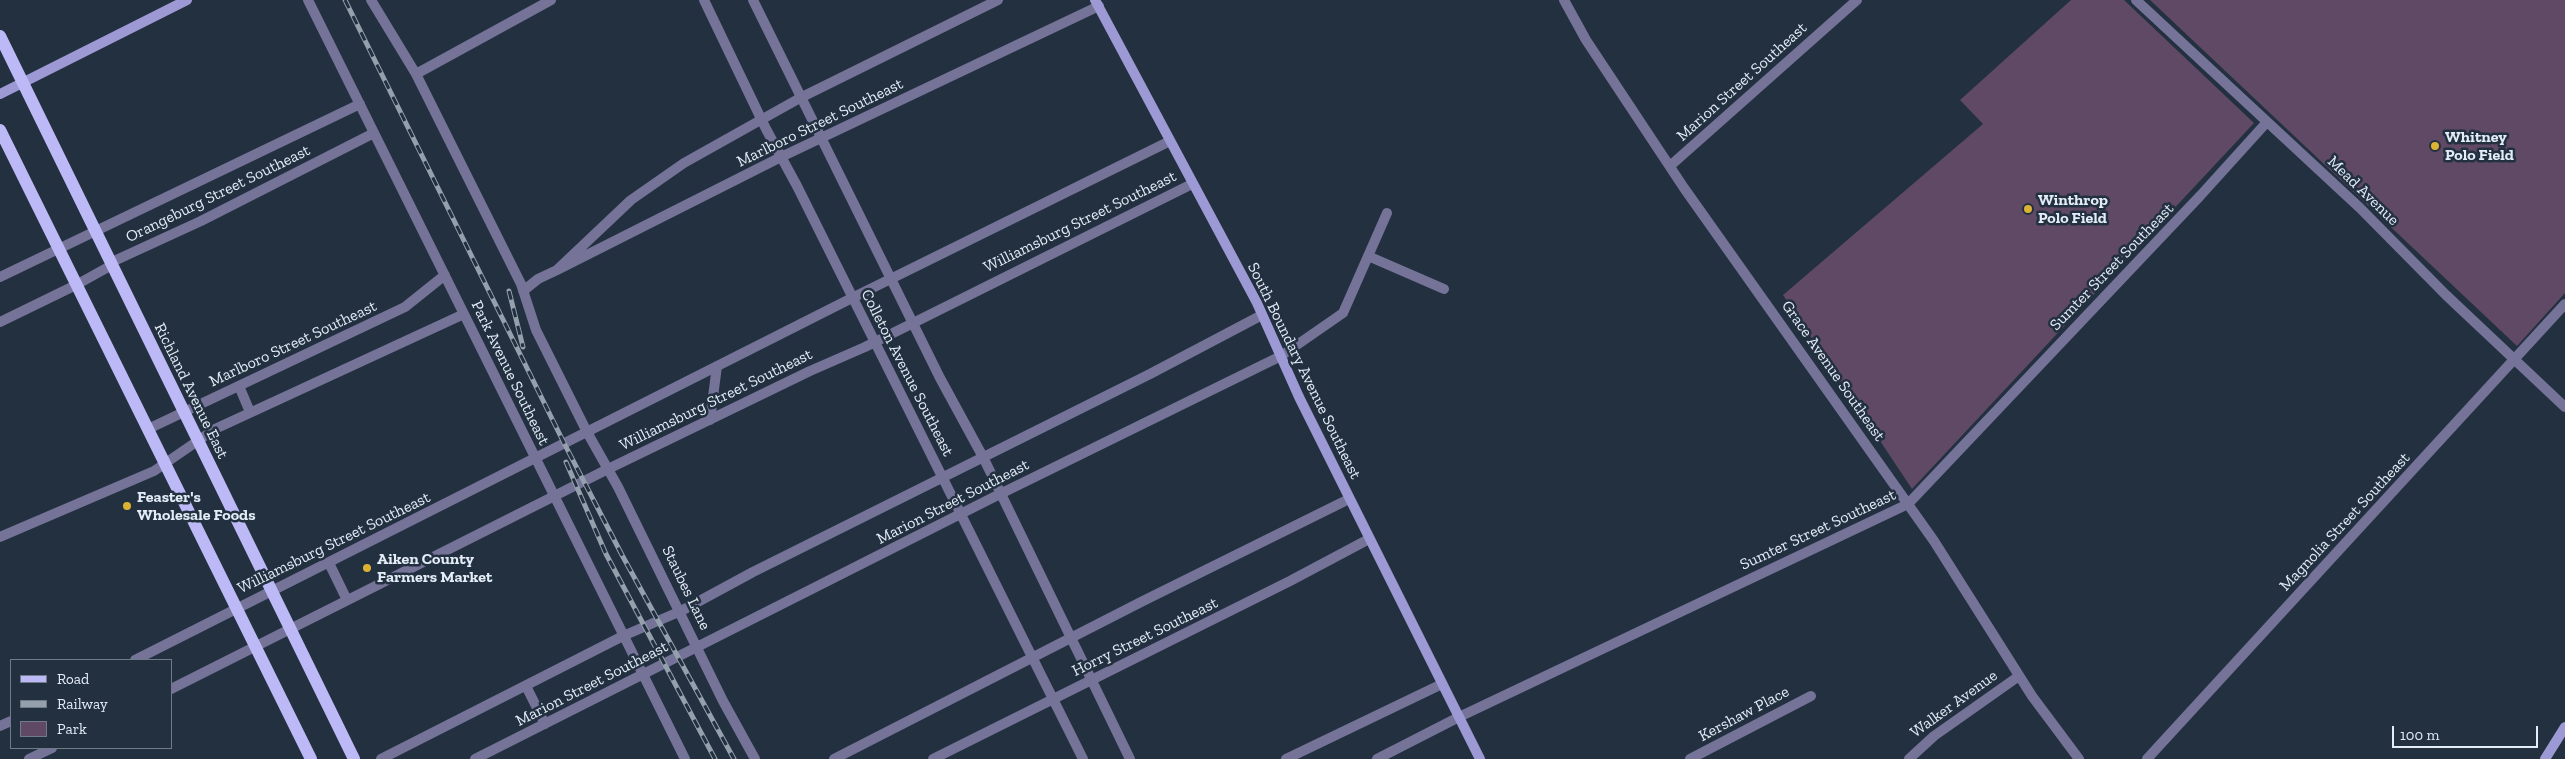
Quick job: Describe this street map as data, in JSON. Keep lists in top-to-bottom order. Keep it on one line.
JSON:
{"streets":{"main road":["Richland Avenue East"],"street":["Marion Street Southeast","Marlboro Street Southeast","Mead Avenue","Orangeburg Street Southeast","Williamsburg Street Southeast","Sumter Street Southeast","South Boundary Avenue Southeast","Grace Avenue Southeast","Park Avenue Southeast","Colleton Avenue Southeast","Magnolia Street Southeast","Staubes Lane","Horry Street Southeast","Walker Avenue","Kershaw Place"]},"crossings":[["Marion Street Southeast","South Boundary Avenue Southeast"],["Marion Street Southeast","Grace Avenue Southeast"],["Marion Street Southeast","Park Avenue Southeast"],["Marion Street Southeast","Colleton Avenue Southeast"],["Marion Street Southeast","Staubes Lane"],["Marlboro Street Southeast","South Boundary Avenue Southeast"],["Marlboro Street Southeast","Park Avenue Southeast"],["Marlboro Street Southeast","Colleton Avenue Southeast"],["Marlboro Street Southeast","Richland Avenue East"],["Mead Avenue","Sumter Street Southeast"],["Mead Avenue","Magnolia Street Southeast"],["Orangeburg Street Southeast","Park Avenue Southeast"],["Orangeburg Street Southeast","Richland Avenue East"],["Williamsburg Street Southeast","South Boundary Avenue Southeast"],["Williamsburg Street Southeast","Park Avenue Southeast"],["Williamsburg Street Southeast","Colleton Avenue Southeast"],["Williamsburg Street Southeast","Richland Avenue East"],["Williamsburg Street Southeast","Staubes Lane"],["Sumter Street Southeast","South Boundary Avenue Southeast"],["Sumter Street Southeast","Grace Avenue Southeast"],["South Boundary Avenue Southeast","Horry Street Southeast"],["Grace Avenue Southeast","Walker Avenue"],["Colleton Avenue Southeast","Horry Street Southeast"]],"places":["Whitney Polo Field","Winthrop Polo Field","Feaster's Wholesale Foods","Aiken County Farmers Market"],"legend":["Road","Railway","Park"],"scale_bar":"100 m"}
